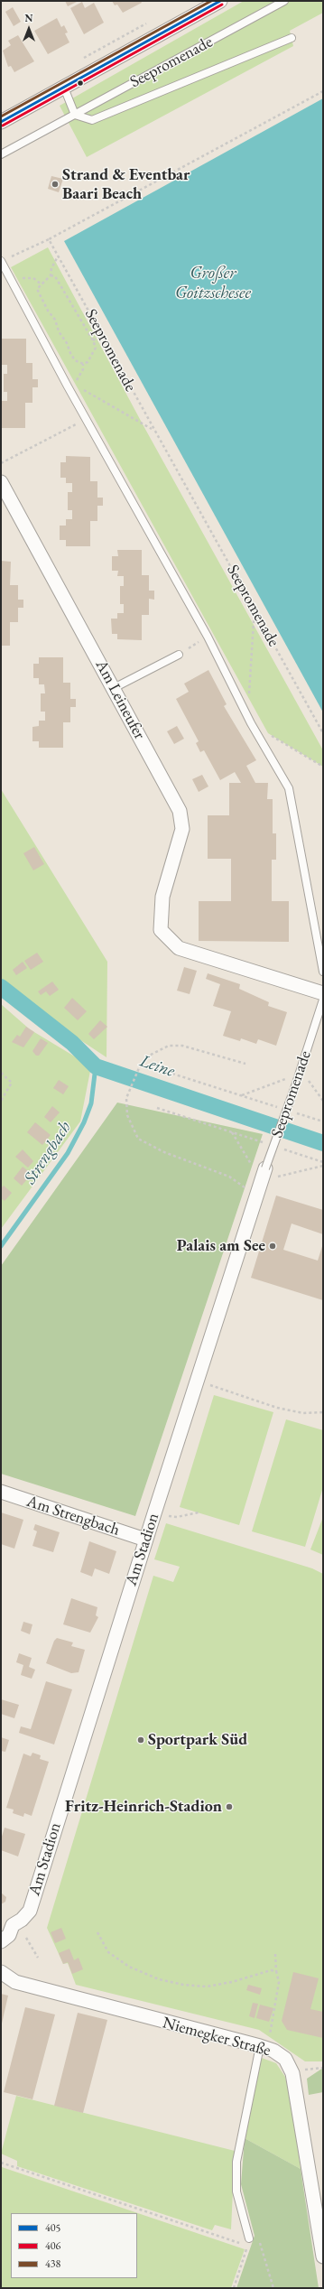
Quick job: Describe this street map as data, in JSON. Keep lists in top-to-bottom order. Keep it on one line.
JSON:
{"streets":{"street":["Am Leineufer","Am Strengbach","Am Stadion","Niemegker Straße"],"lane":["Seepromenade"]},"crossings":[["Seepromenade","Am Stadion"],["Am Strengbach","Am Stadion"]],"water":["Großer Goitzschesee","Leine","Strengbach"],"places":["Strand & Eventbar Baari Beach","Palais am See","Sportpark Süd","Fritz-Heinrich-Stadion"],"lines":["transit line 405","transit line 438","transit line 406"],"legend":["405","406","438"],"north":"top"}
